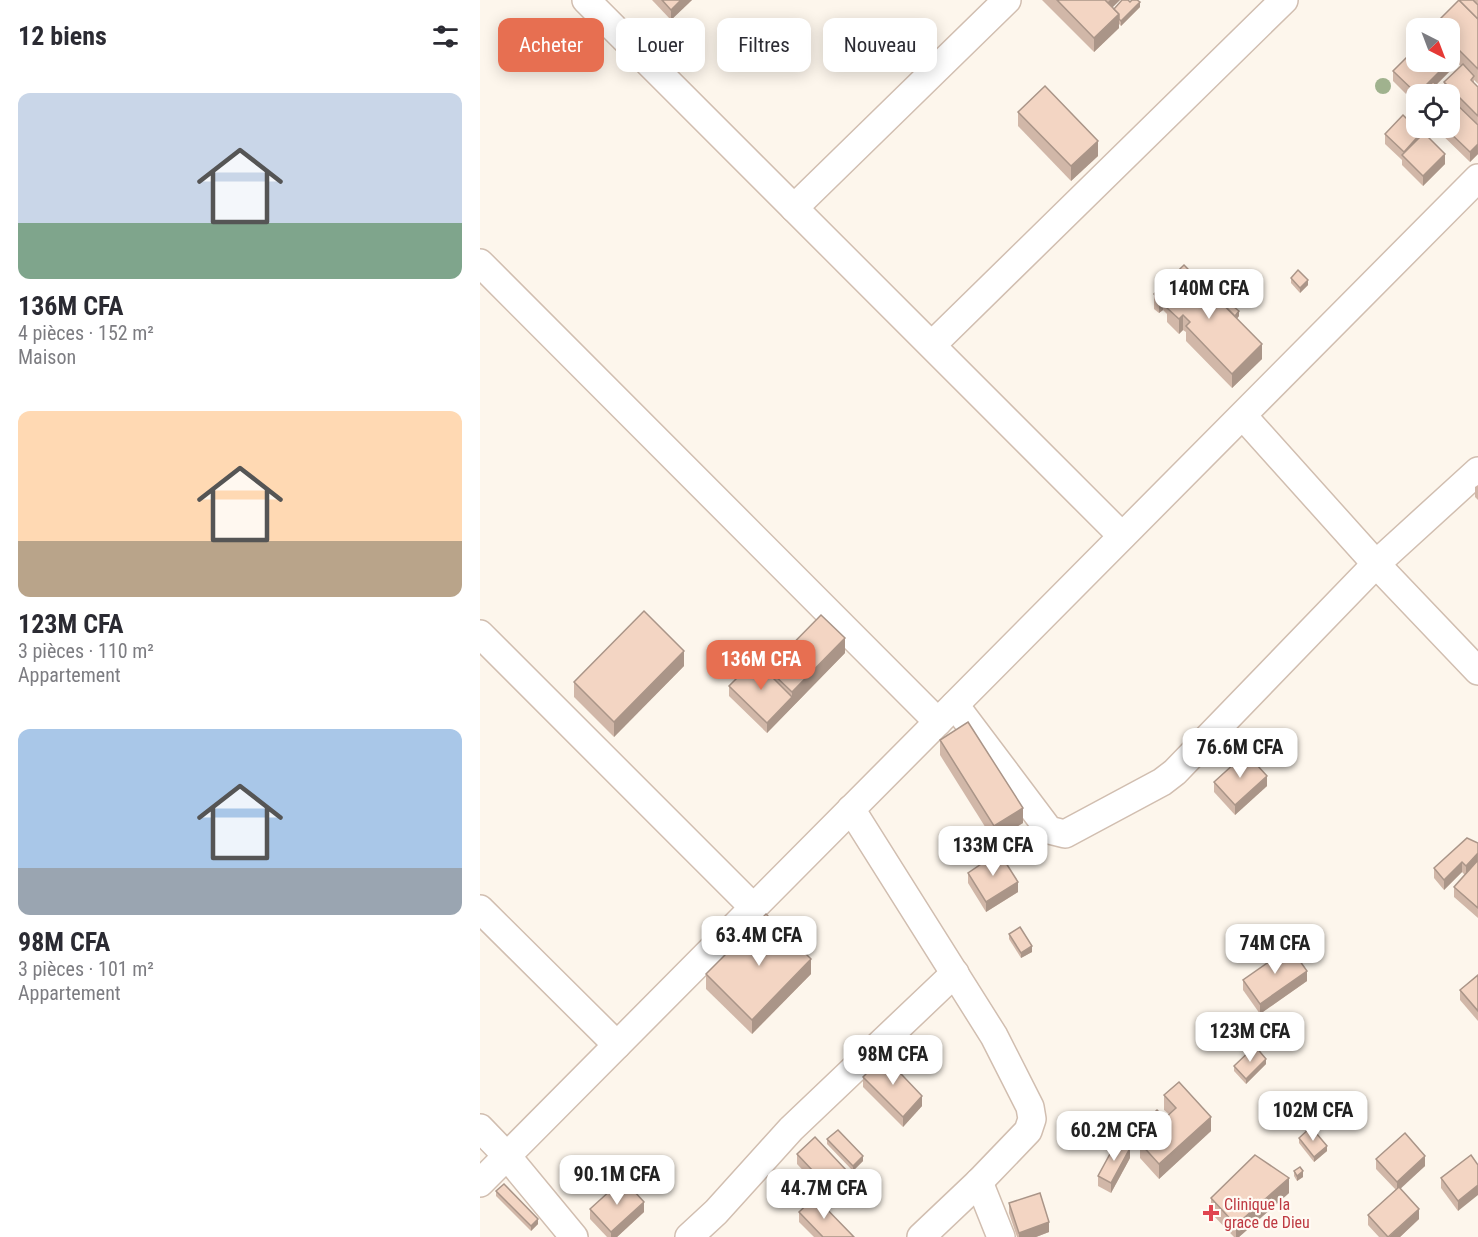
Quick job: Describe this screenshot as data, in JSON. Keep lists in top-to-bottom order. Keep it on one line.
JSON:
{"places":{"health":["Clinique la grace de Dieu"]},"north":"bottom right","page":{"heading":"12 biens","chip":["Acheter","Louer","Filtres","Nouveau"],"list":[{"name":"136M CFA","note":"4 pièces · 152 m² · Maison"},{"name":"123M CFA","note":"3 pièces · 110 m² · Appartement"},{"name":"98M CFA","note":"3 pièces · 101 m² · Appartement"}],"price":["140M CFA","136M CFA","76.6M CFA","133M CFA","63.4M CFA","74M CFA","123M CFA","98M CFA","102M CFA","60.2M CFA","90.1M CFA","44.7M CFA"]}}
